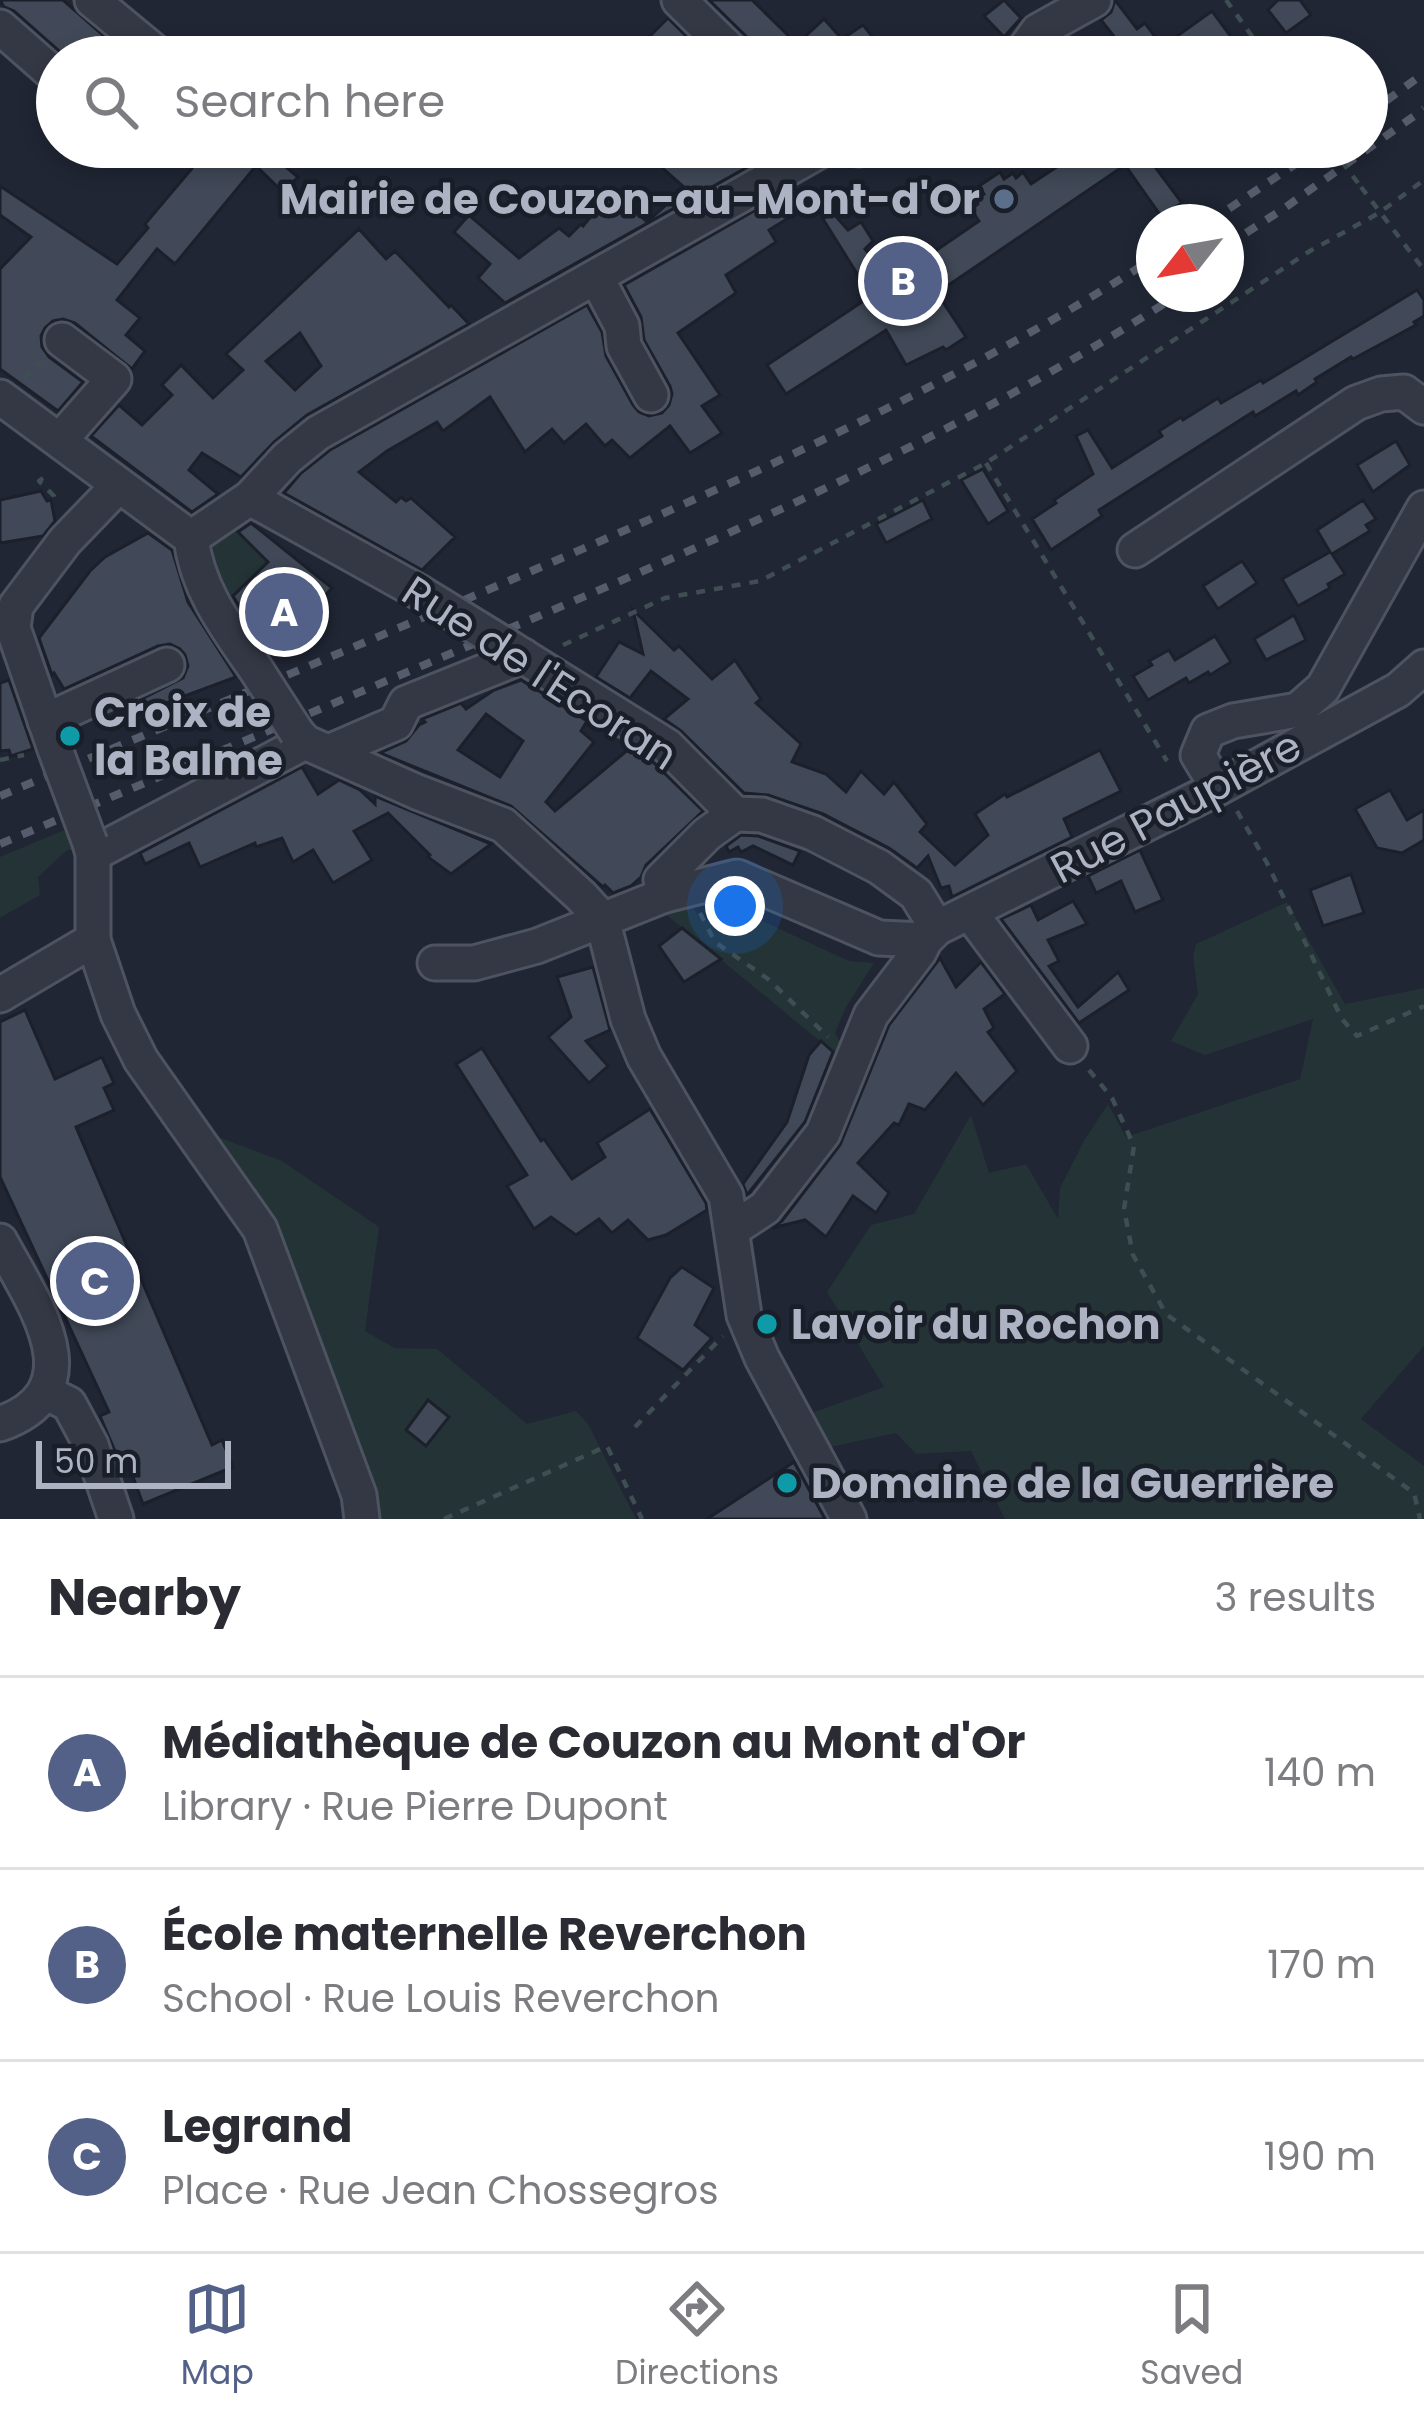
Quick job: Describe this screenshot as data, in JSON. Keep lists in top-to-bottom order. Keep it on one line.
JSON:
{"streets":{"street":["Rue de l'Ecoran","Rue Paupière"]},"places":["Mairie de Couzon-au-Mont-d'Or","Croix de la Balme","Lavoir du Rochon","Domaine de la Guerrière"],"scale_bar":"50 m","north":"bottom left","page":{"search":"Search here","pins":["B","A","C"],"scale":"50 m","heading":["Nearby","3 results"],"list":[{"mark":"A","name":"Médiathèque de Couzon au Mont d'Or","note":"Library · Rue Pierre Dupont","value":"140 m"},{"mark":"B","name":"École maternelle Reverchon","note":"School · Rue Louis Reverchon","value":"170 m"},{"mark":"C","name":"Legrand","note":"Place · Rue Jean Chossegros","value":"190 m"}],"nav":["Map","Directions","Saved"]}}
